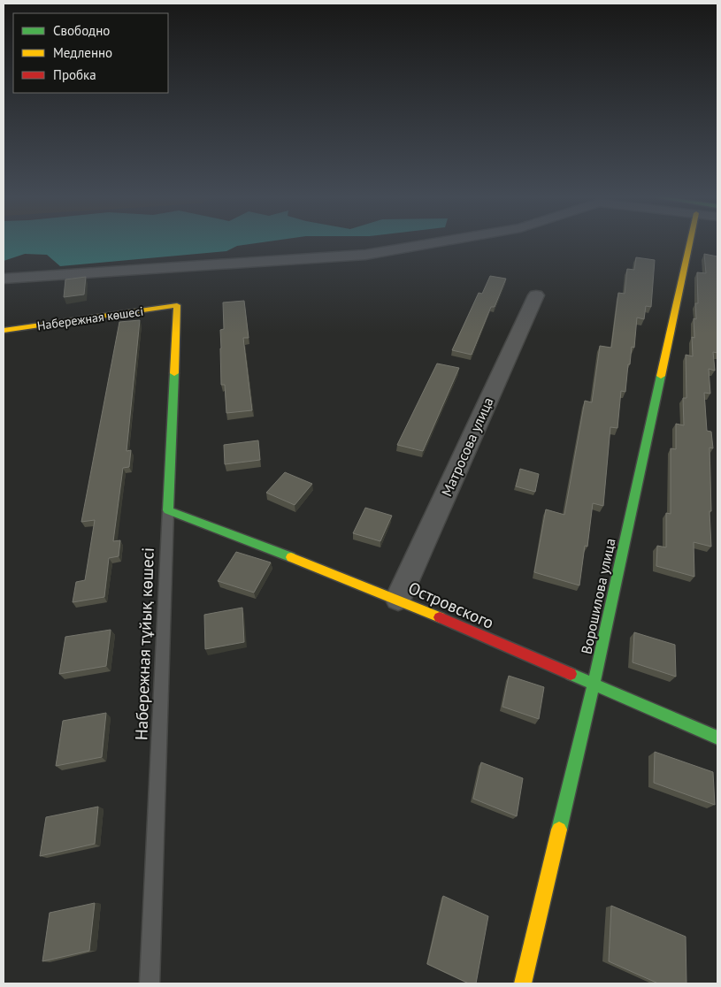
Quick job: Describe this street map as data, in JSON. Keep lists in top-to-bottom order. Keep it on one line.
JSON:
{"streets":{"main road":["Набережная көшесі","Ворошилова улица","Островского","Набережная тұйық көшесі"],"street":["Матросова улица"]},"crossings":[["Набережная көшесі","Набережная тұйық көшесі"],["Матросова улица","Островского"],["Ворошилова улица","Островского"],["Островского","Набережная тұйық көшесі"]],"legend":["Свободно","Медленно","Пробка"]}
